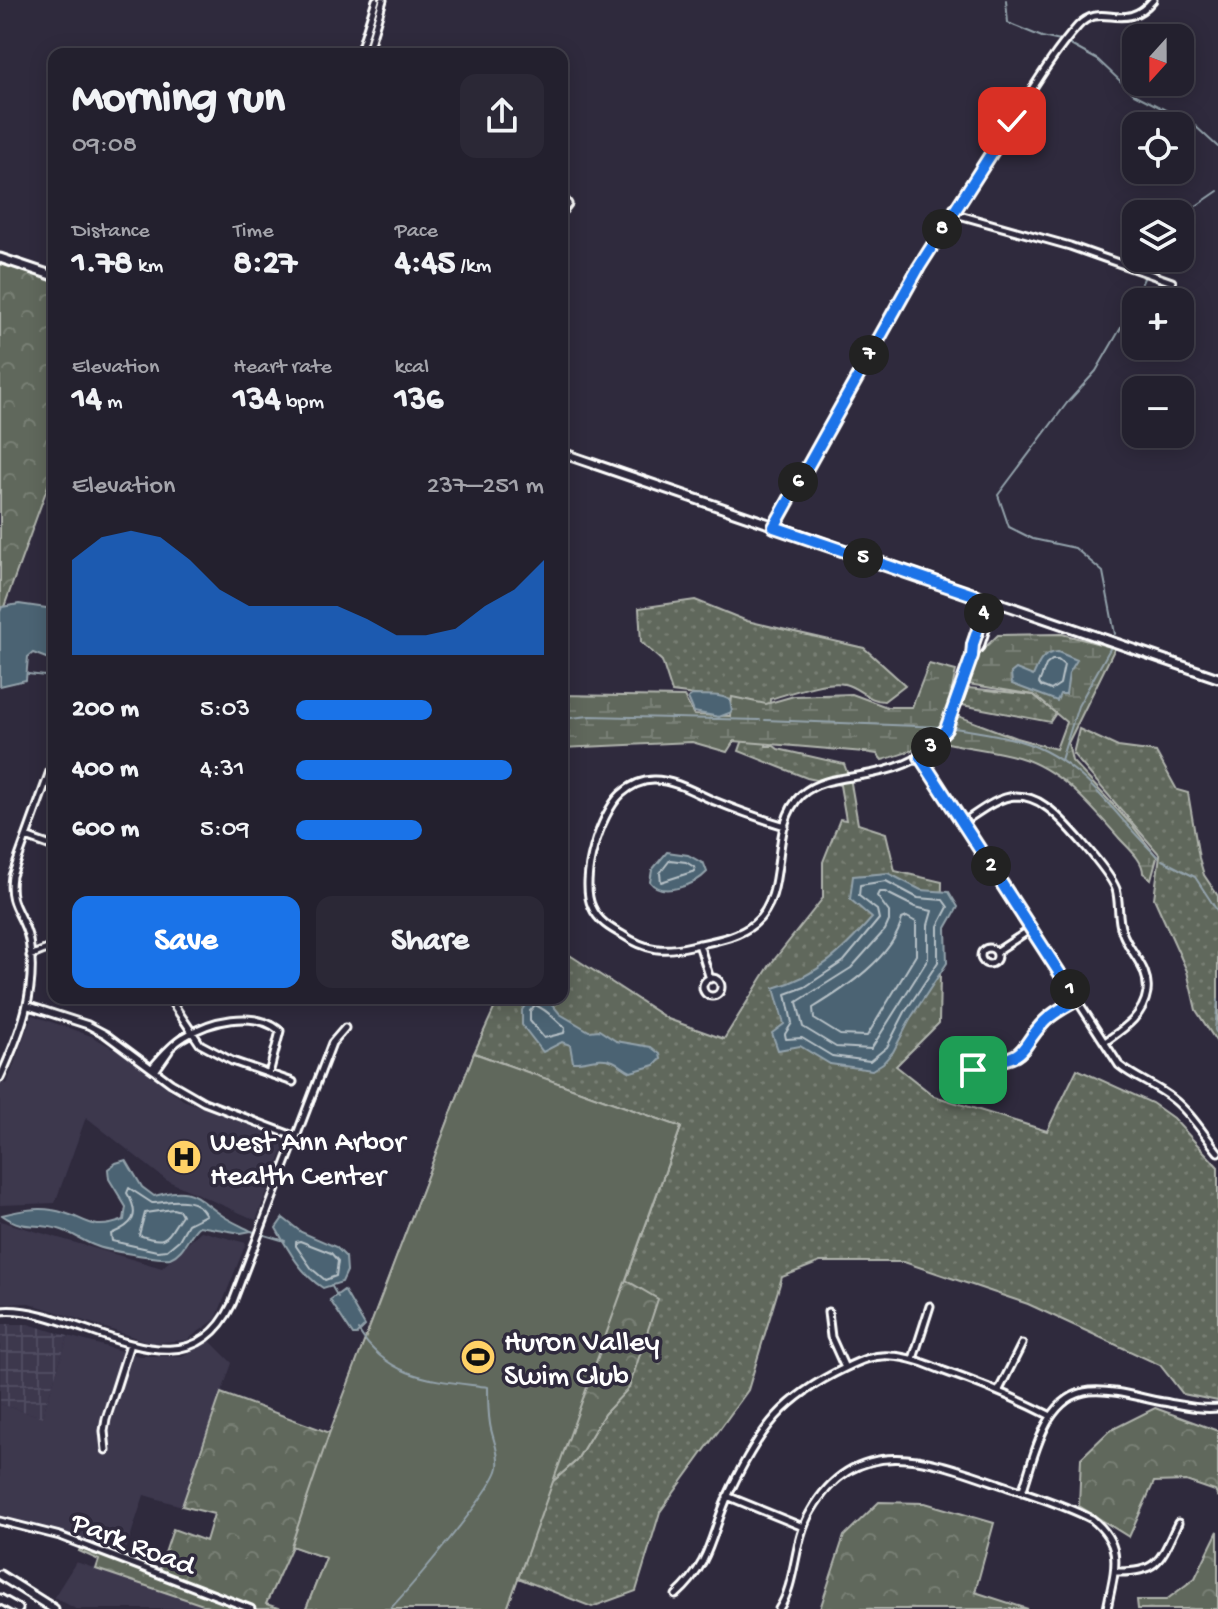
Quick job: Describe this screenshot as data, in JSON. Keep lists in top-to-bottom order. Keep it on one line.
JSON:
{"streets":{"street":["Park Road"]},"places":{"hospital":["West Ann Arbor Health Center"],"sports":["Huron Valley Swim Club"]},"north":"bottom","page":{"map_buttons":["+","−"],"heading":["Morning run","09:08"],"stats":[["Distance","1.78 km"],["Time","8:27"],["Pace","4:45 /km"],["Elevation","14 m"],["Heart rate","134 bpm"],["kcal","136"]],"pins":["8","7","6","5","4","3","2","1"],"chart":["Elevation","237–251 m"],"list":[{"name":"200 m","note":"5:03"},{"name":"400 m","note":"4:31"},{"name":"600 m","note":"5:09"}],"buttons":["Save","Share"]}}
